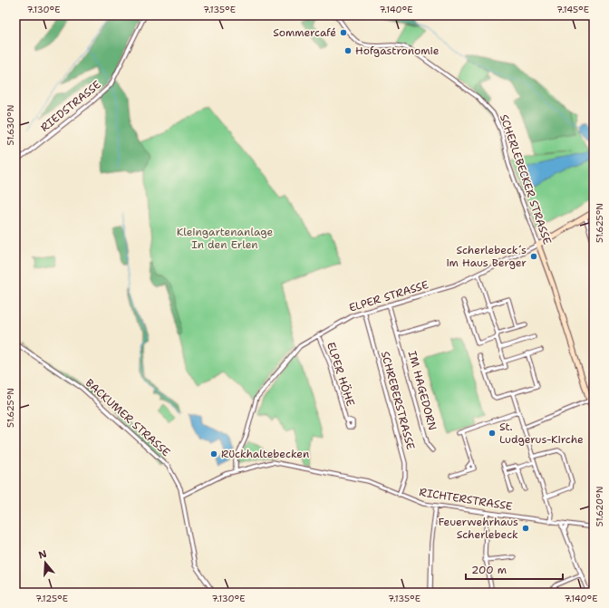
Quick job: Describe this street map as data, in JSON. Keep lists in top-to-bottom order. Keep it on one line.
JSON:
{"streets":{"street":["RIEDSTRASSE","SCHERLEBECKER STRASSE","ELPER STRASSE","ELPER HÖHE","IM HAGEDORN","SCHREBERSTRASSE","BACKUMER STRASSE","RICHTERSTRASSE"]},"crossings":[["SCHERLEBECKER STRASSE","ELPER STRASSE"],["ELPER STRASSE","ELPER HÖHE"],["ELPER STRASSE","IM HAGEDORN"],["ELPER STRASSE","SCHREBERSTRASSE"],["ELPER STRASSE","RICHTERSTRASSE"],["SCHREBERSTRASSE","RICHTERSTRASSE"],["BACKUMER STRASSE","RICHTERSTRASSE"]],"parks":["Kleingartenanlage In den Erlen"],"places":["Sommercafé","Hofgastronomie","Scherlebeck´s im Haus Berger","St. Ludgerus-Kirche","Rückhaltebecken","Feuerwehrhaus Scherlebeck"],"scale_bar":"200 m","north":"top","coordinates":["7.130°E","7.135°E","7.140°E","7.145°E","51.630°N","51.625°N","51.620°N","7.125°E"]}
